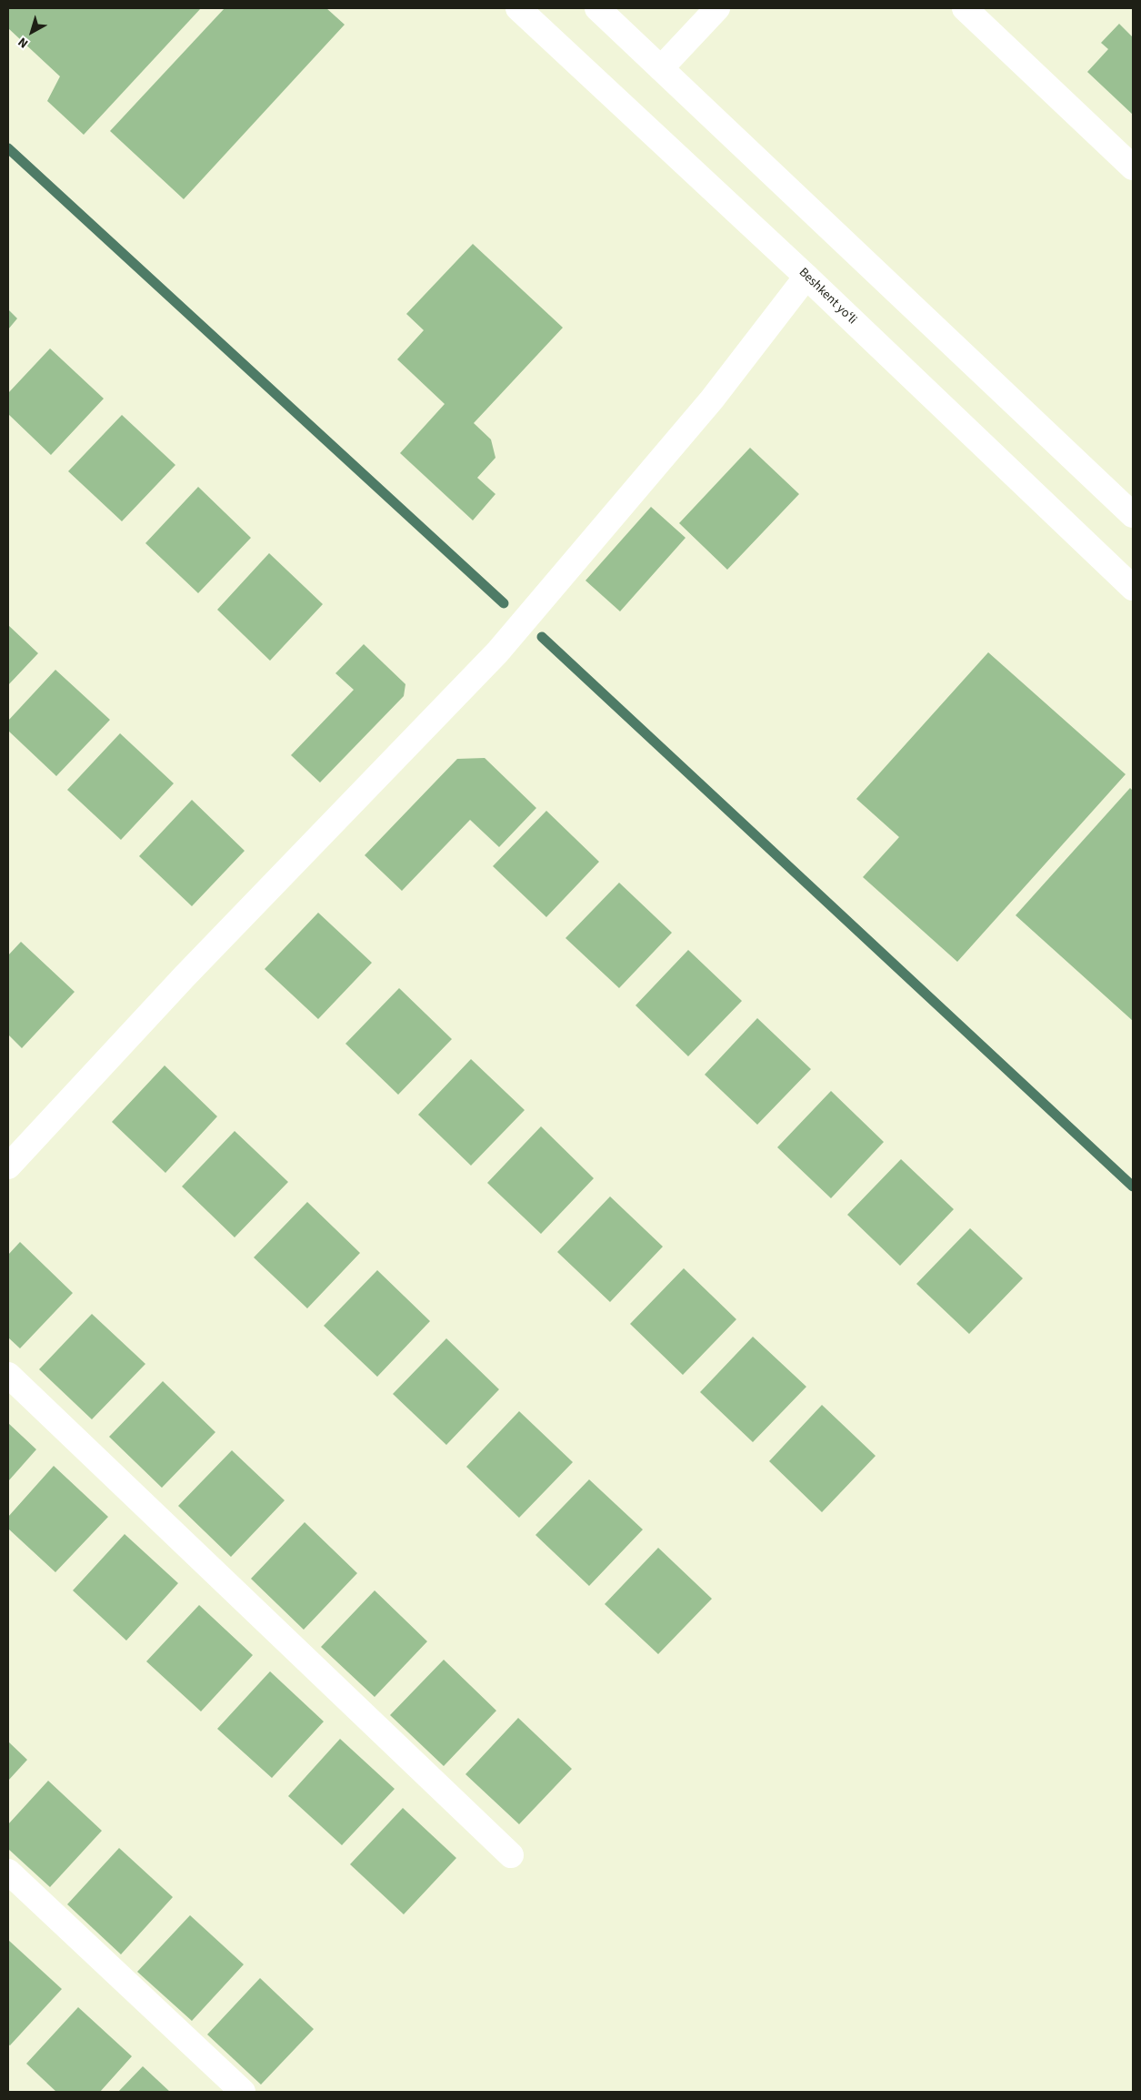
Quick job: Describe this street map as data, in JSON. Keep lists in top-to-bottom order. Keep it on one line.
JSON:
{"streets":{"main road":["Beshkent yoʻli"]},"north":"bottom left"}
